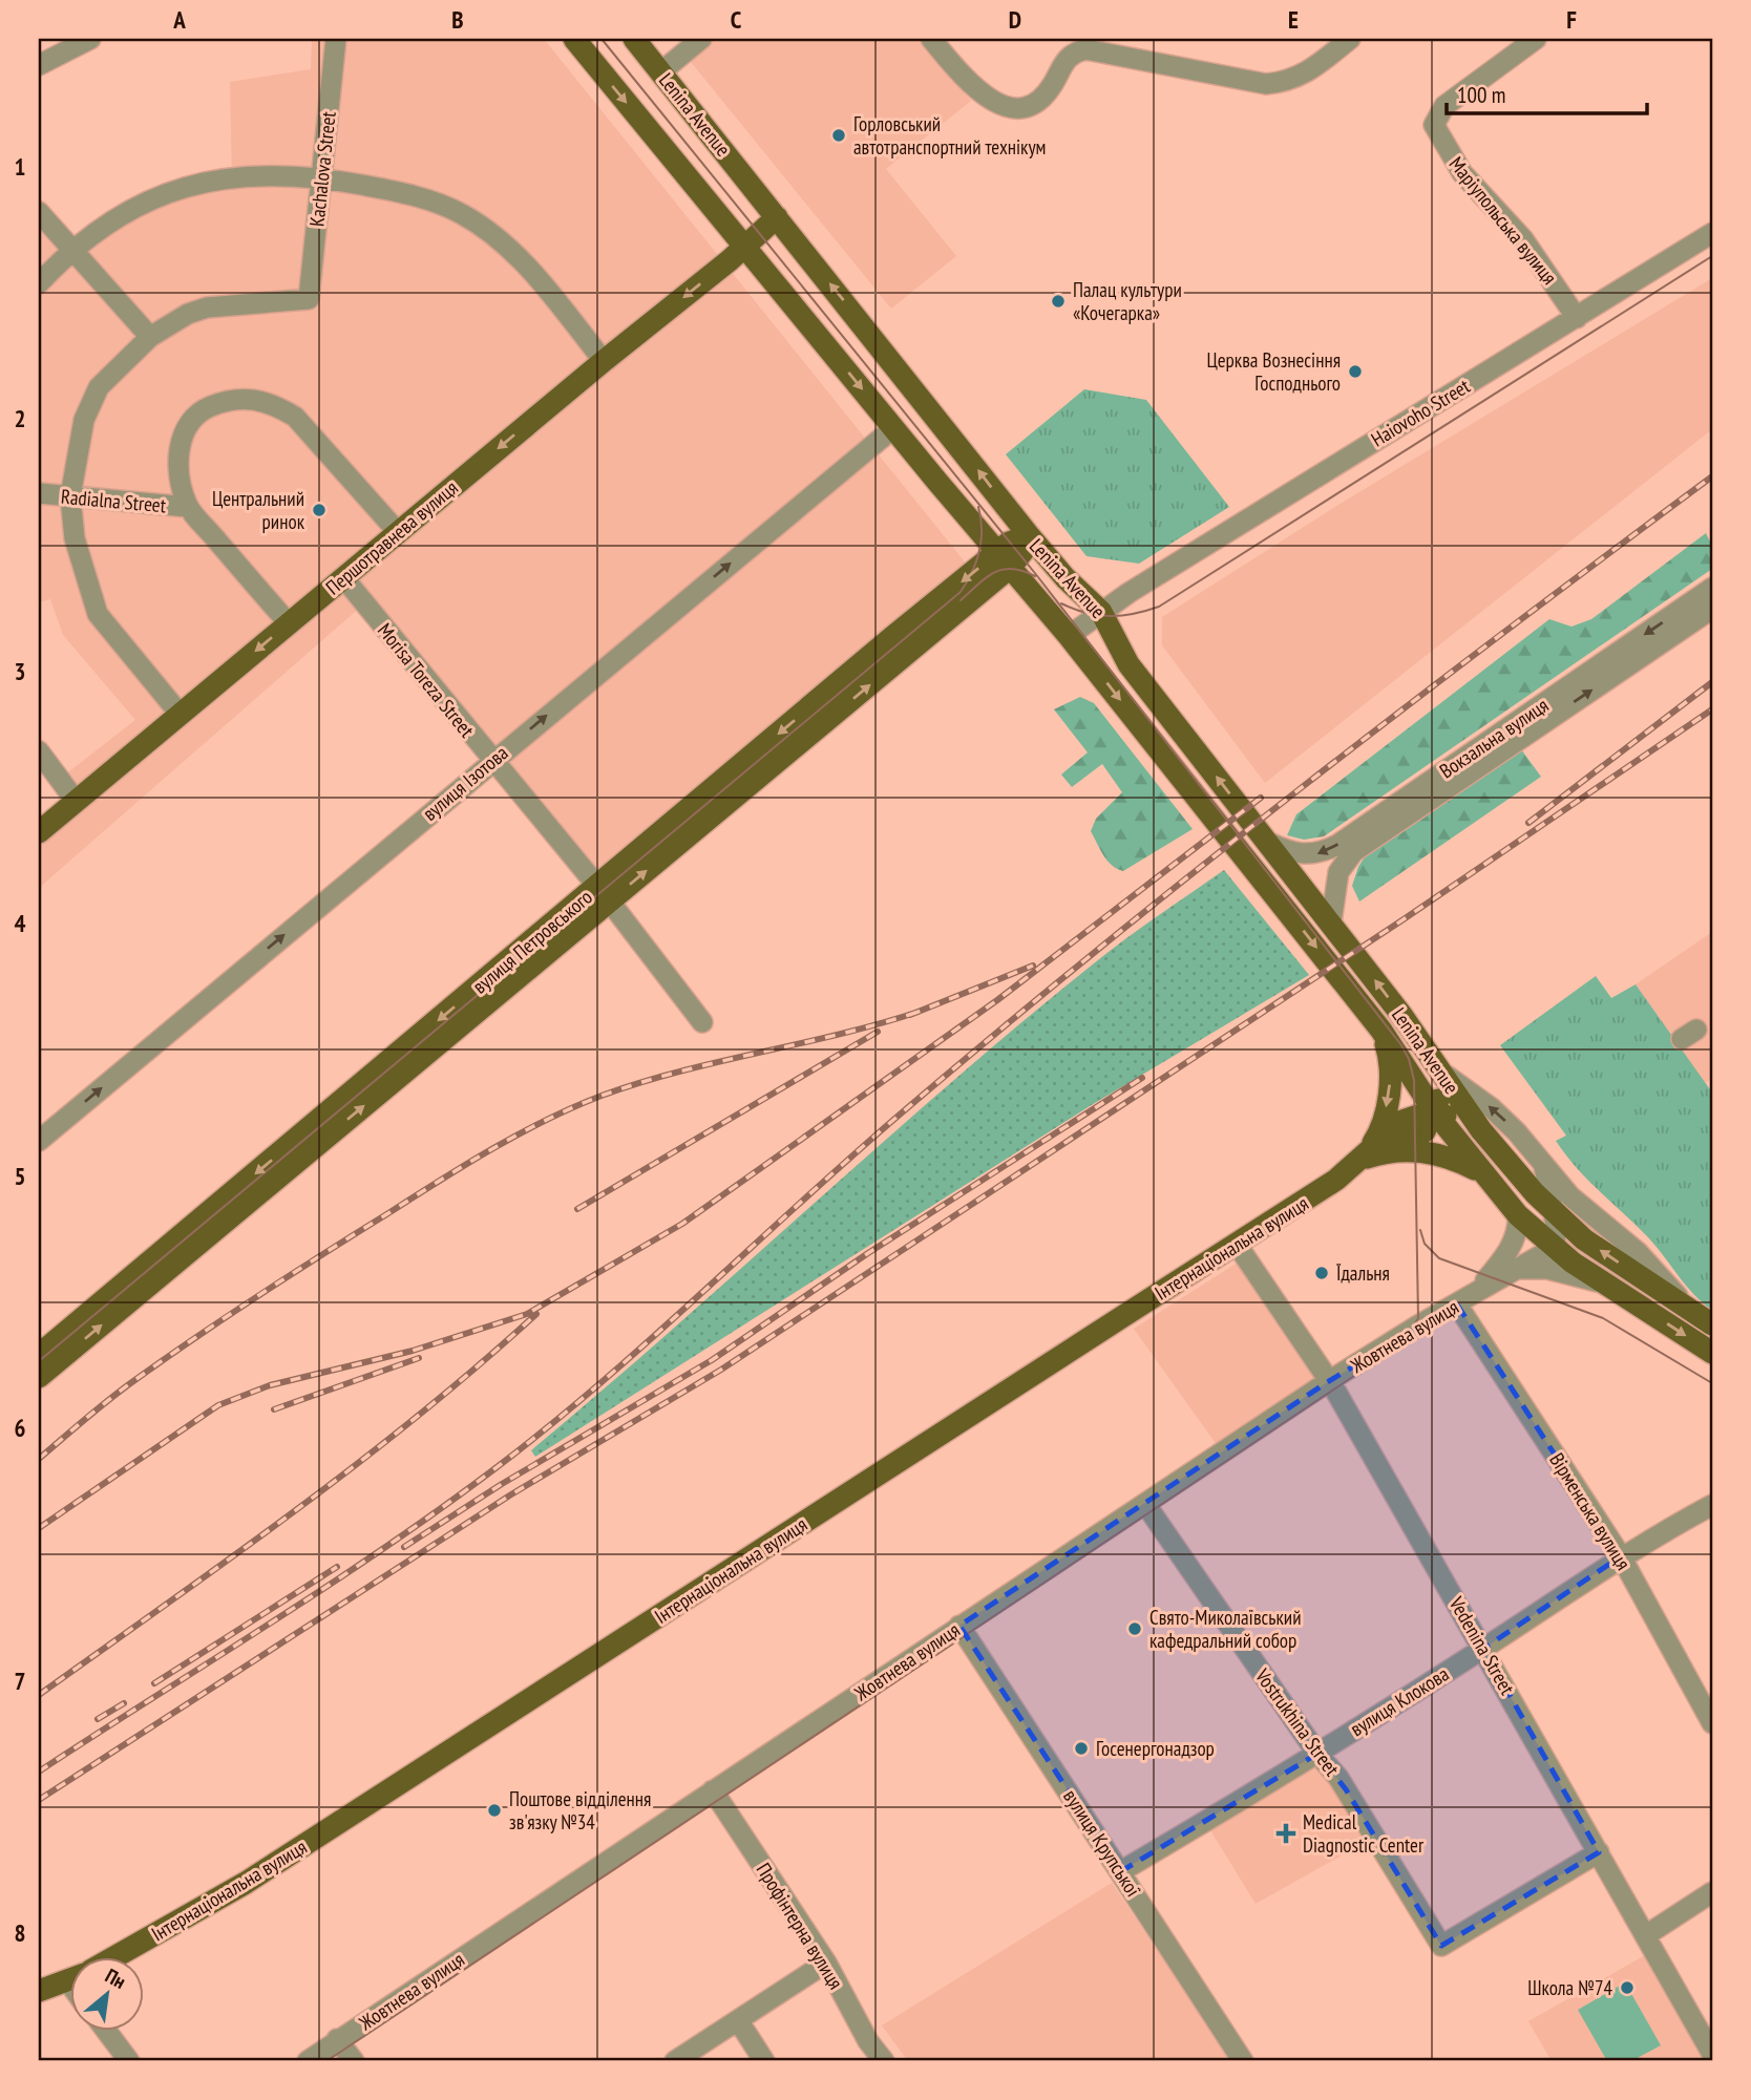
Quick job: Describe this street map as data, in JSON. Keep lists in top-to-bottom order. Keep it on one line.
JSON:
{"streets":{"main road":["Lenina Avenue","Першотравнева вулиця","вулиця Петровського","Інтернаціональна вулиця"],"street":["Kachalova Street","Маріупольська вулиця","Haiovoho Street","Radialna Street","Morisa Toreza Street","Вокзальна вулиця","вулиця Ізотова","Жовтнева вулиця","Вірменська вулиця","Vedenina Street","вулиця Клокова","Vostrukhina Street","вулиця Крупської","Профінтерна вулиця"]},"crossings":[["Lenina Avenue","Haiovoho Street"],["Lenina Avenue","Першотравнева вулиця"],["Lenina Avenue","Вокзальна вулиця"],["Lenina Avenue","вулиця Ізотова"],["Lenina Avenue","вулиця Петровського"],["Lenina Avenue","Інтернаціональна вулиця"],["Lenina Avenue","Жовтнева вулиця"],["Маріупольська вулиця","Haiovoho Street"],["Першотравнева вулиця","Morisa Toreza Street"],["Morisa Toreza Street","вулиця Ізотова"],["Morisa Toreza Street","вулиця Петровського"],["Інтернаціональна вулиця","Vedenina Street"],["Жовтнева вулиця","Вірменська вулиця"],["Жовтнева вулиця","Vedenina Street"],["Жовтнева вулиця","Vostrukhina Street"],["Жовтнева вулиця","вулиця Крупської"],["Жовтнева вулиця","Профінтерна вулиця"],["Вірменська вулиця","вулиця Клокова"],["Vedenina Street","вулиця Клокова"],["Vedenina Street","Vostrukhina Street"],["вулиця Клокова","Vostrukhina Street"],["вулиця Клокова","вулиця Крупської"]],"one_way":["Першотравнева вулиця","вулиця Ізотова"],"places":{"other":["Горловський автотранспортний технікум","Палац культури «Кочегарка»","Церква Вознесіння Господнього","Центральний ринок","Їдальня","Свято-Миколаївський кафедральний собор","Госенергонадзор","Поштове відділення зв'язку №34","Школа №74"],"health":["Medical Diagnostic Center"]},"scale_bar":"100 m","north":"top right","grid":{"columns":["A","B","C","D","E","F"],"rows":["1","2","3","4","5","6","7","8"]}}
